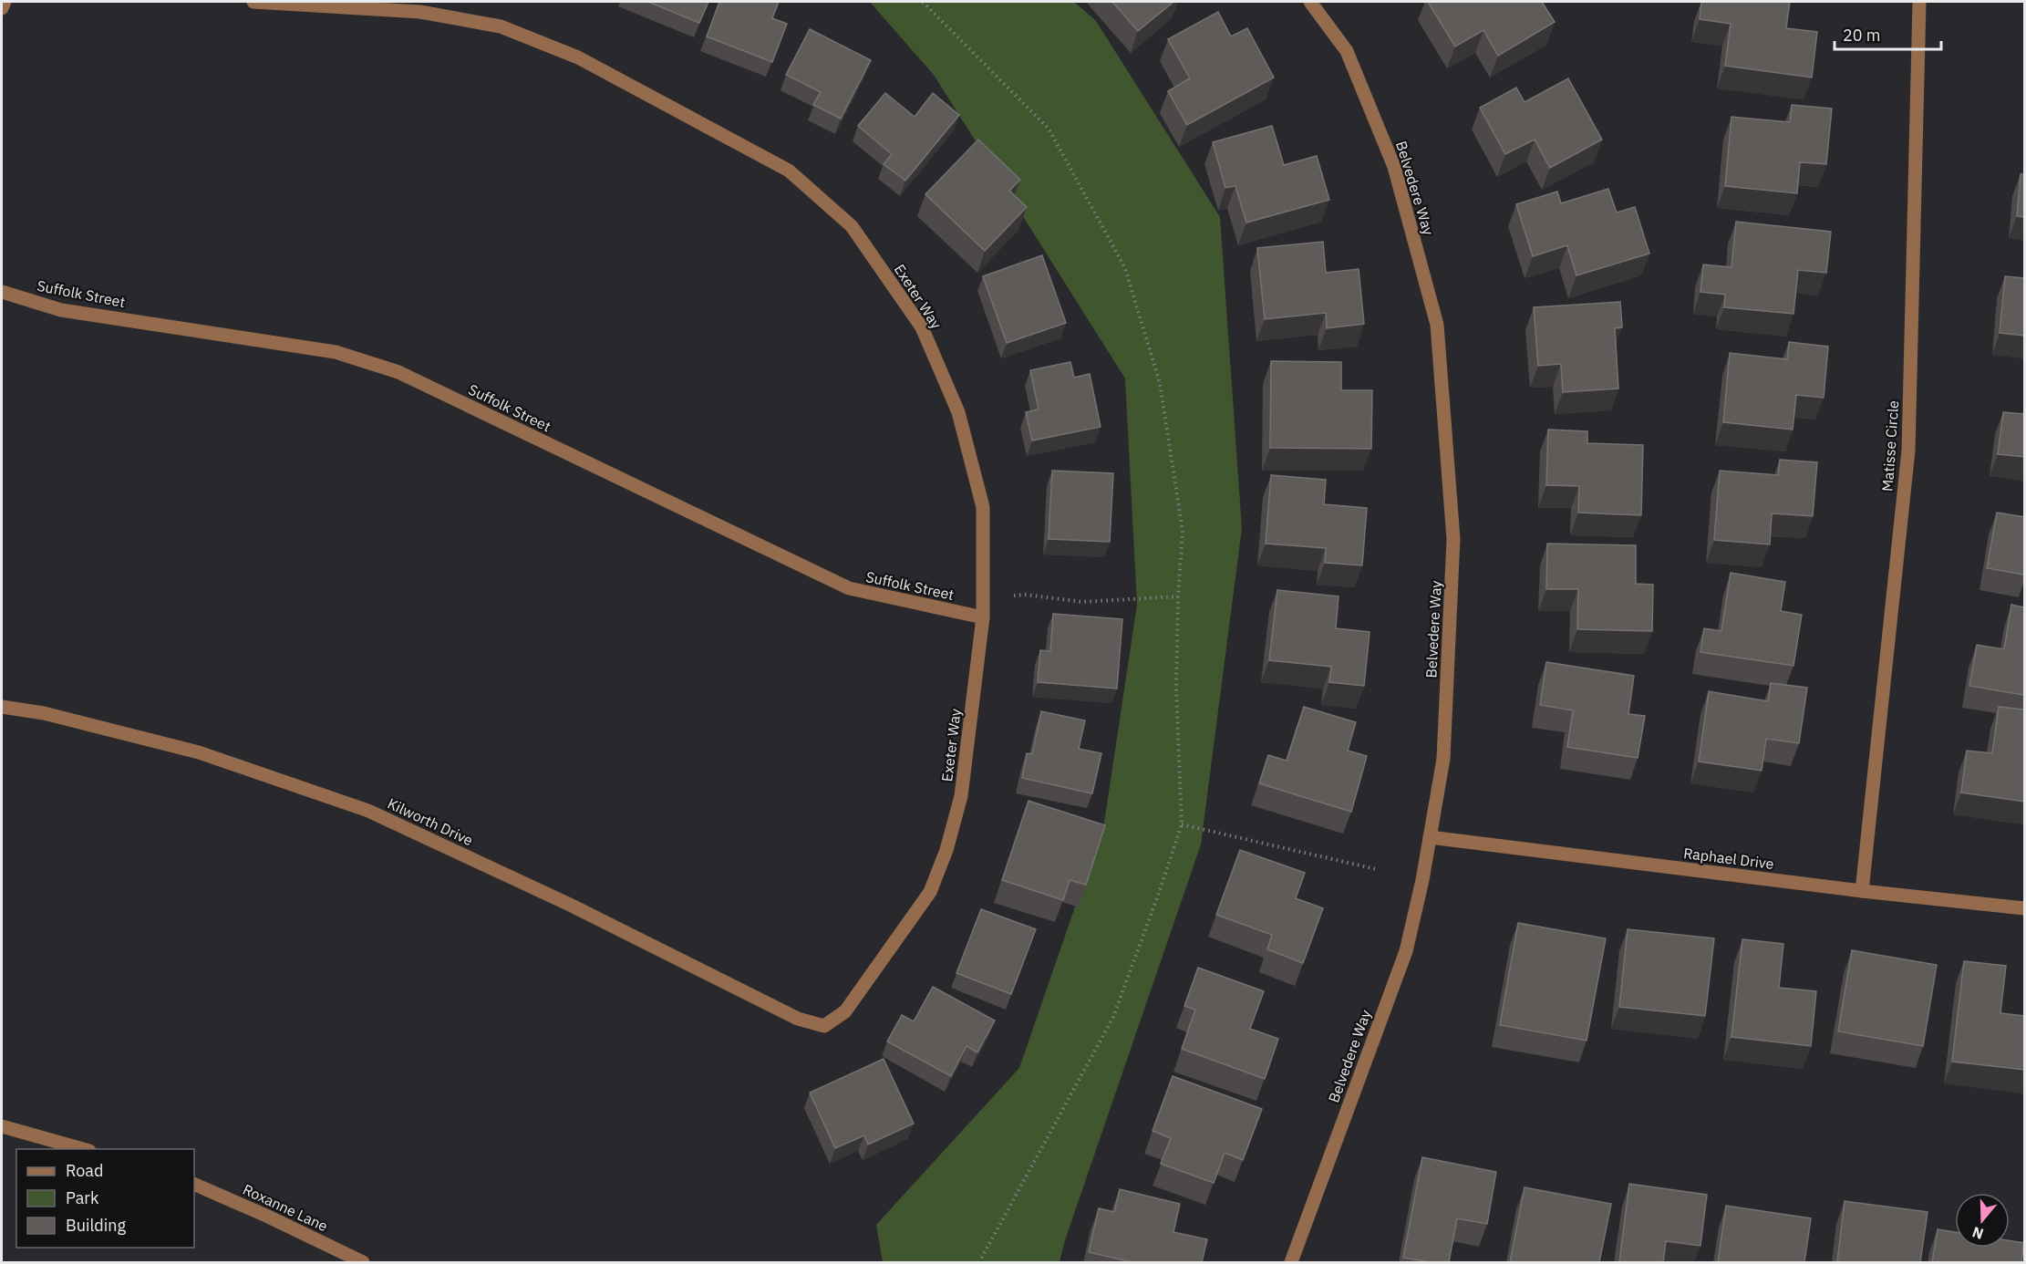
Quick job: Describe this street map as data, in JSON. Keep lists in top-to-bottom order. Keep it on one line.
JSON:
{"streets":{"street":["Belvedere Way","Suffolk Street","Exeter Way","Matisse Circle","Kilworth Drive","Raphael Drive","Roxanne Lane"]},"crossings":[["Belvedere Way","Raphael Drive"],["Suffolk Street","Exeter Way"],["Exeter Way","Kilworth Drive"],["Matisse Circle","Raphael Drive"]],"legend":["Road","Park","Building"],"scale_bar":"20 m","north":"bottom"}
